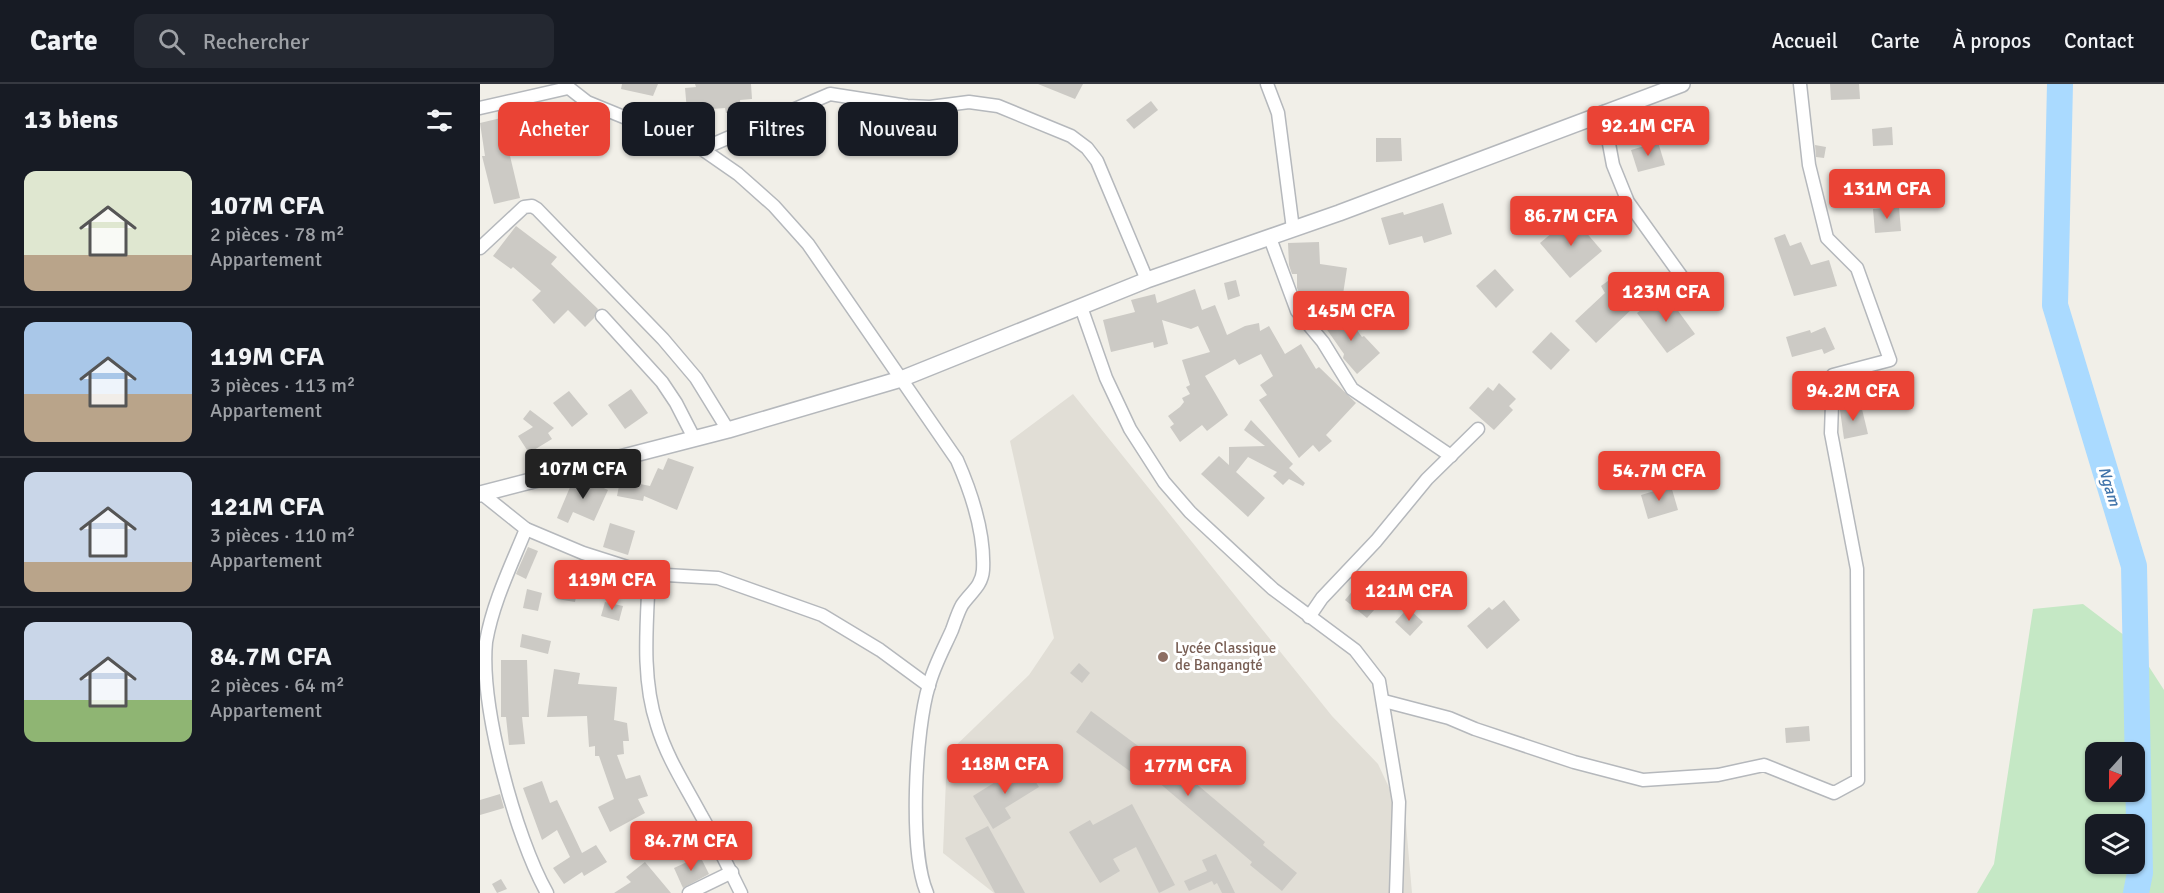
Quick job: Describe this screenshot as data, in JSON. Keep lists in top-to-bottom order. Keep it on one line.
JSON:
{"water":["Ngam"],"places":["Lycée Classique de Bangangté"],"north":"bottom","page":{"header":"Carte","search":"Rechercher","nav":["Accueil","Carte","À propos","Contact"],"heading":"13 biens","chip":["Acheter","Louer","Filtres","Nouveau"],"price":["92.1M CFA","131M CFA","86.7M CFA","123M CFA","145M CFA","94.2M CFA","107M CFA","54.7M CFA","119M CFA","121M CFA","118M CFA","177M CFA","84.7M CFA"],"list":[{"name":"107M CFA","note":"2 pièces · 78 m² · Appartement"},{"name":"119M CFA","note":"3 pièces · 113 m² · Appartement"},{"name":"121M CFA","note":"3 pièces · 110 m² · Appartement"},{"name":"84.7M CFA","note":"2 pièces · 64 m² · Appartement"}]}}
